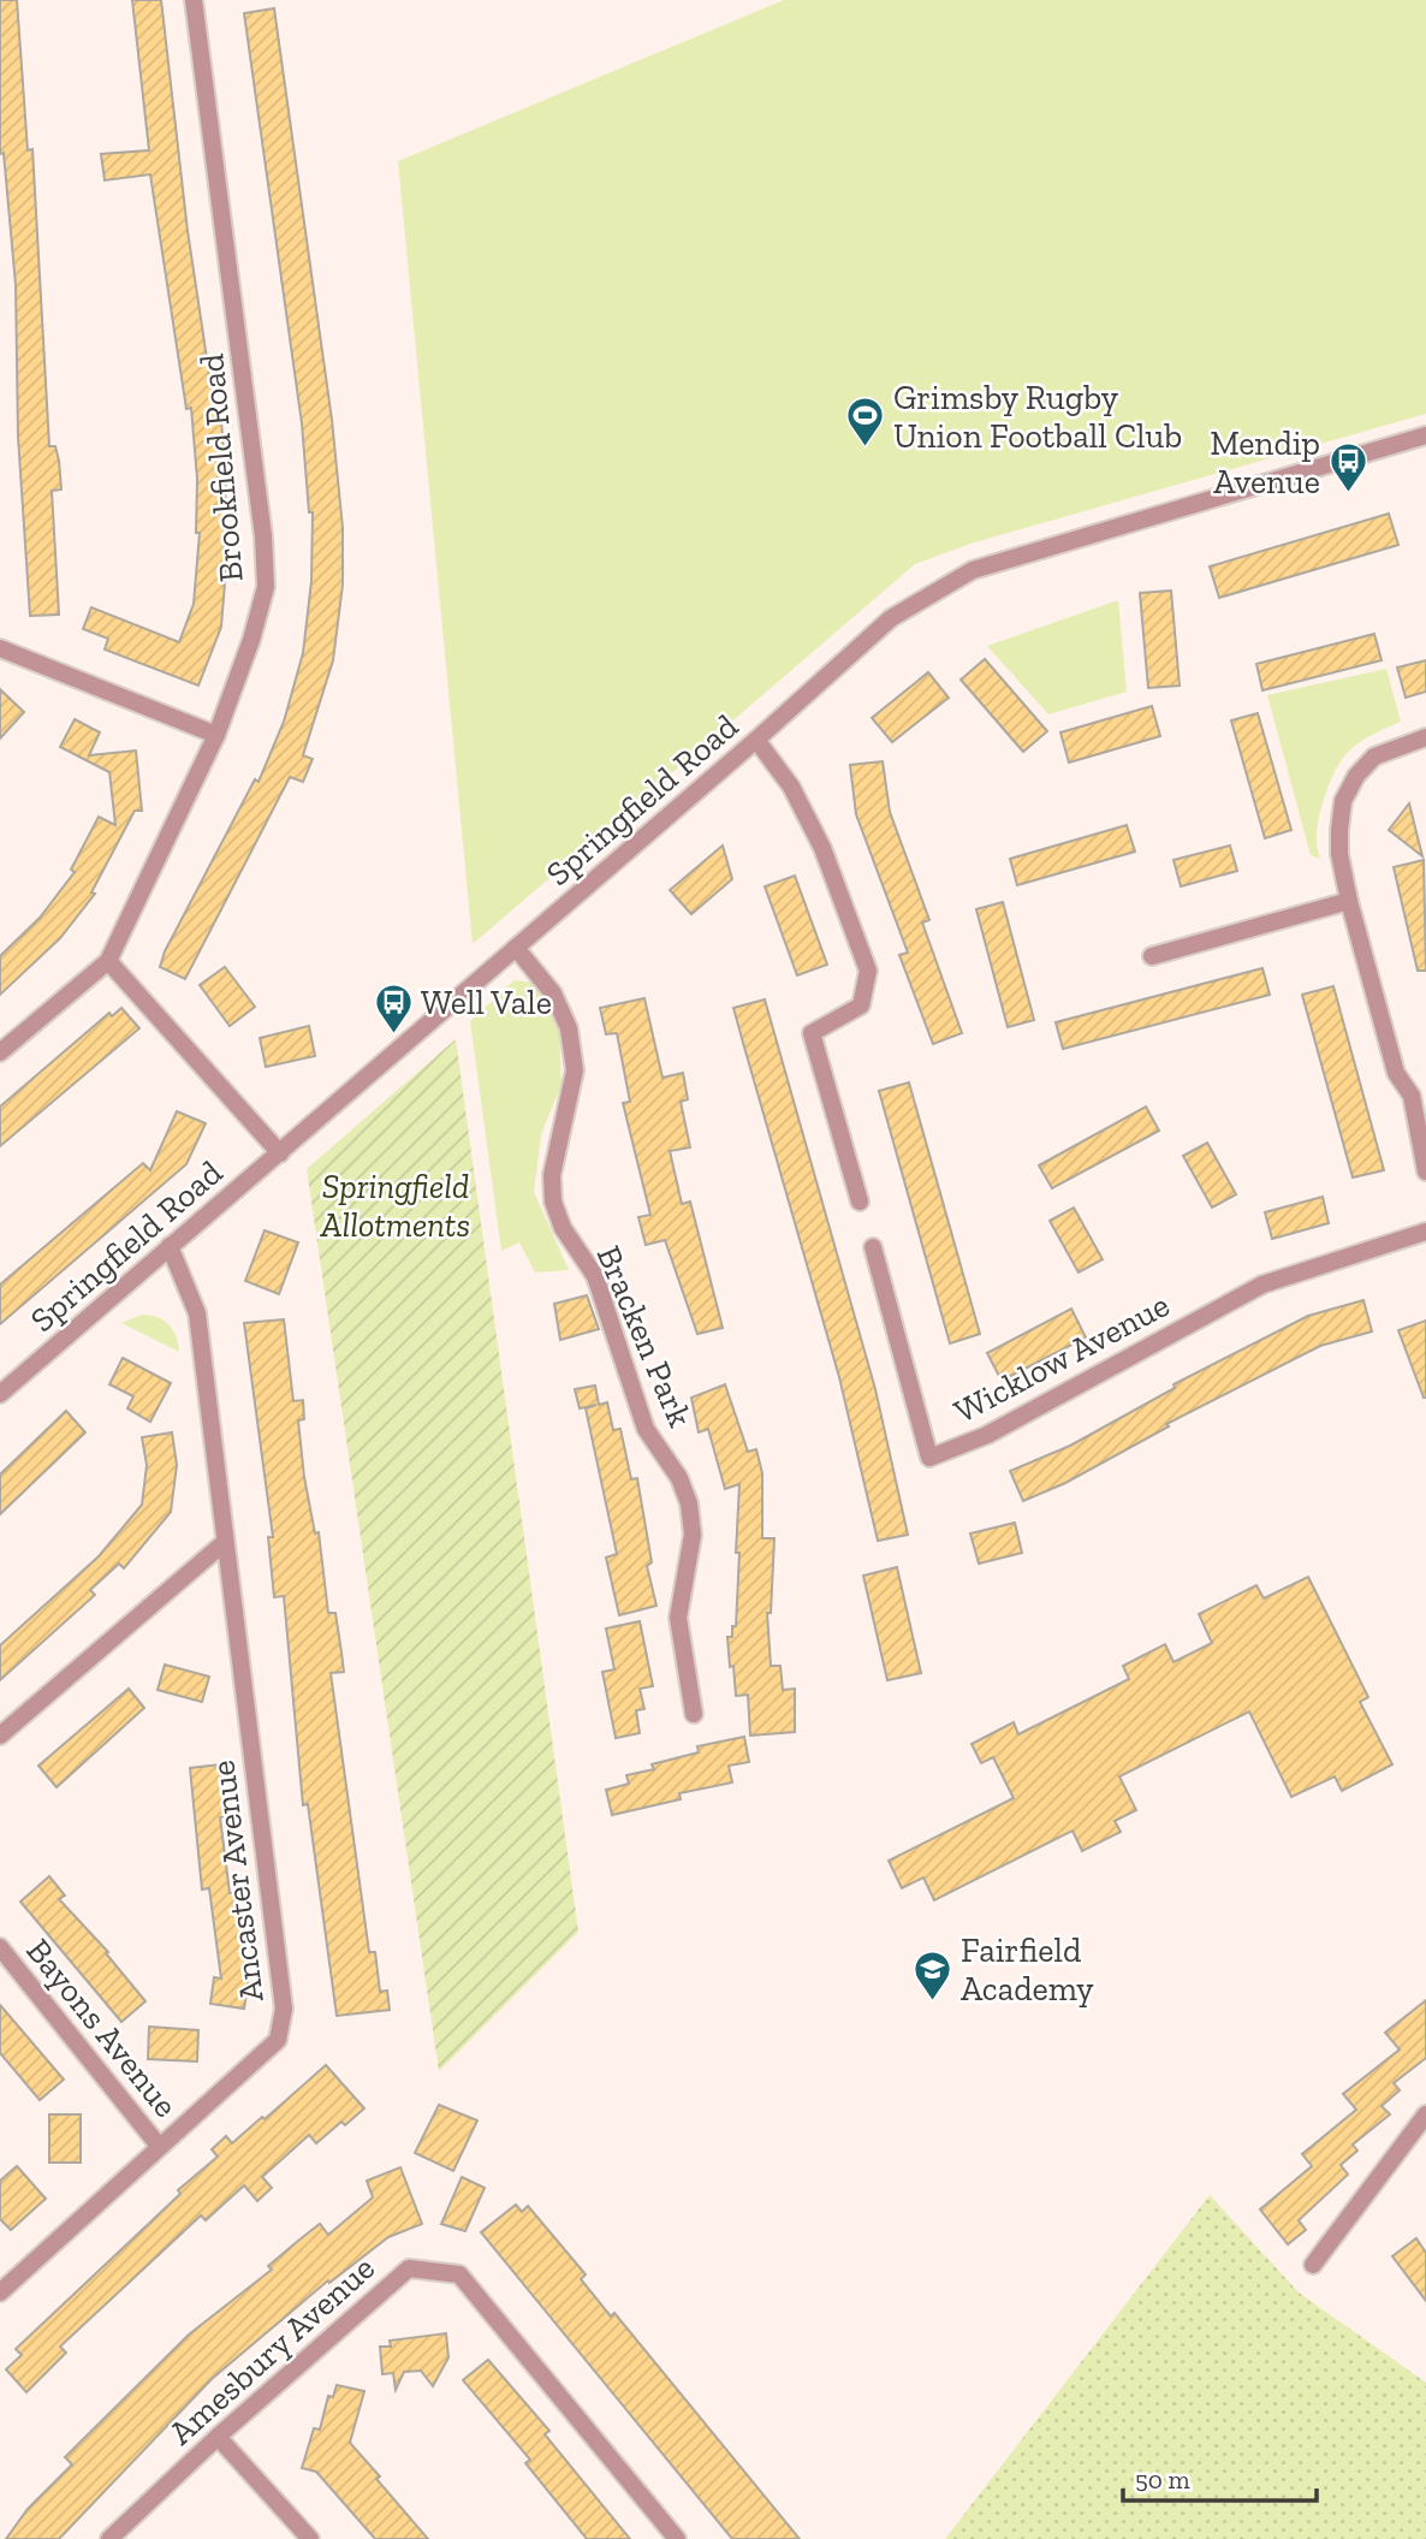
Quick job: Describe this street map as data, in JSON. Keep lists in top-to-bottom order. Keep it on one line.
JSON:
{"streets":{"street":["Brookfield Road","Springfield Road","Bracken Park","Wicklow Avenue","Ancaster Avenue","Bayons Avenue","Amesbury Avenue"]},"crossings":[["Springfield Road","Bracken Park"],["Springfield Road","Ancaster Avenue"],["Ancaster Avenue","Bayons Avenue"]],"parks":["Springfield Allotments"],"places":{"sports":["Grimsby Rugby Union Football Club"],"bus stop":["Mendip Avenue","Well Vale"],"school or university":["Fairfield Academy"]},"scale_bar":"50 m"}
